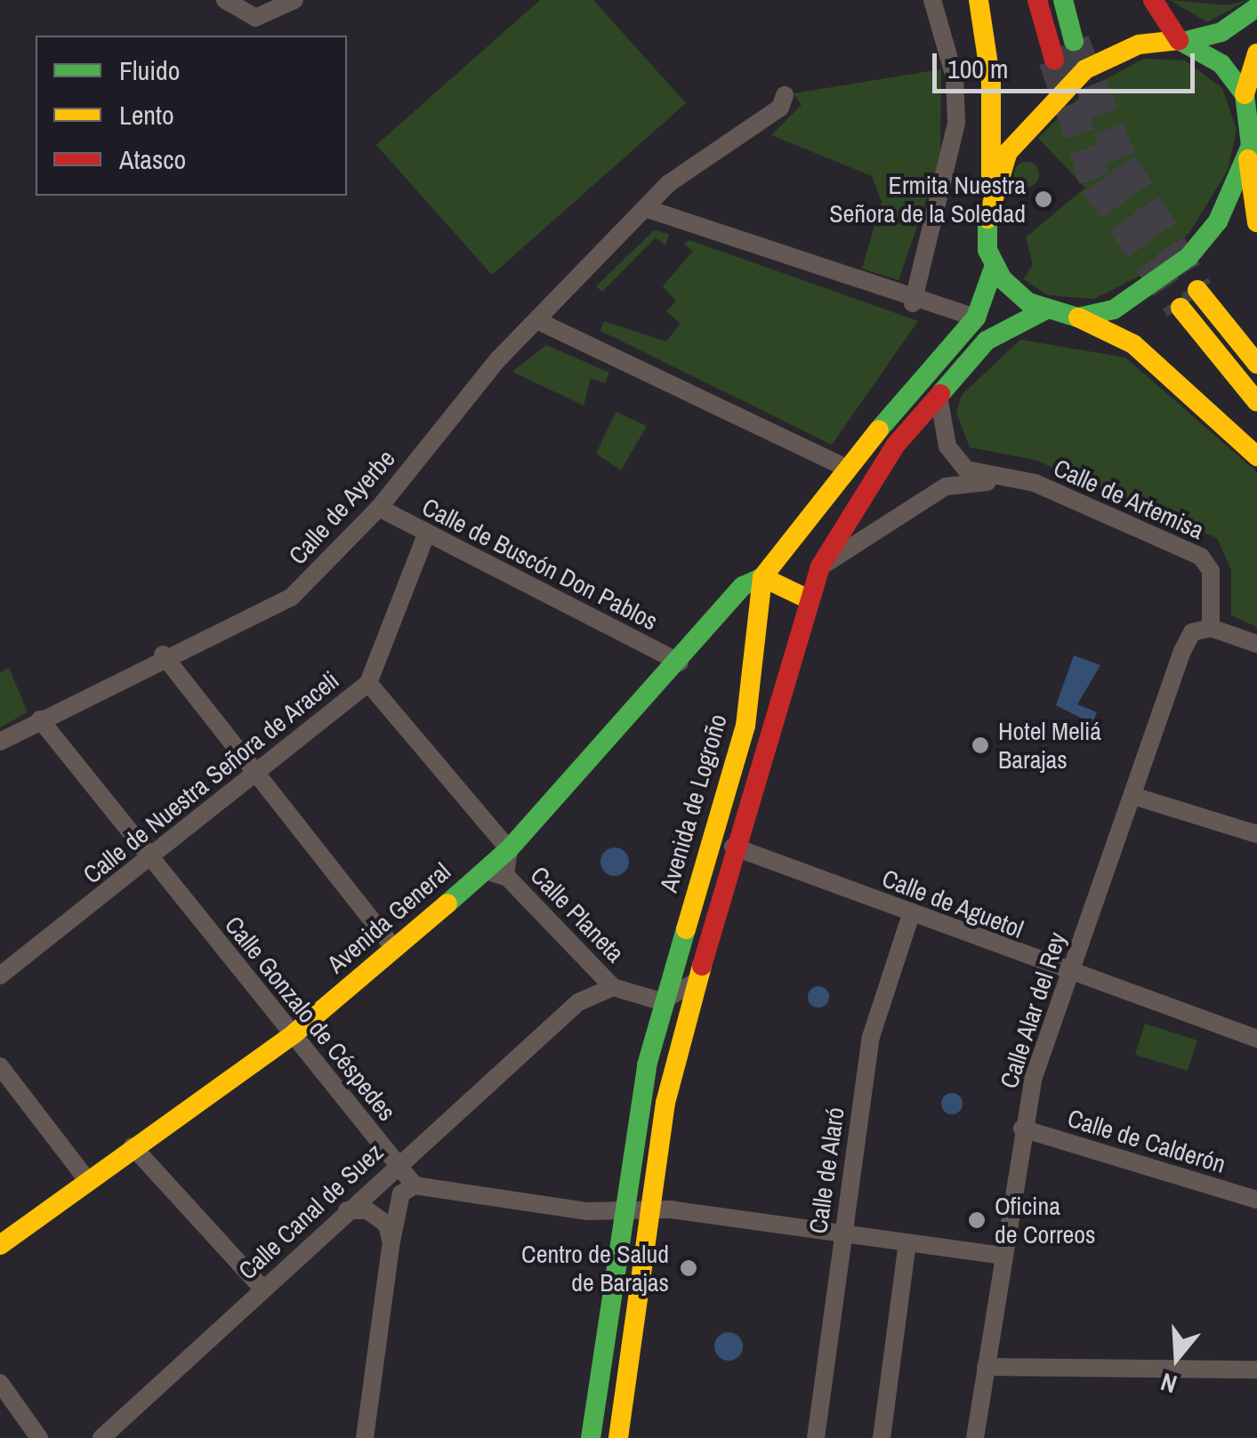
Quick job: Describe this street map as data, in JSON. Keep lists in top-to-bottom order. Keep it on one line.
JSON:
{"streets":{"main road":["Avenida de Logroño","Avenida General"],"street":["Calle de Artemisa","Calle de Ayerbe","Calle de Buscón Don Pablos","Calle de Nuestra Señora de Araceli","Calle de Aguetol","Calle Planeta","Calle Alar del Rey","Calle Gonzalo de Céspedes","Calle de Calderón","Calle de Alaró","Calle Canal de Suez"]},"crossings":[["Calle de Artemisa","Avenida de Logroño"],["Calle de Artemisa","Calle Alar del Rey"],["Calle de Ayerbe","Calle de Buscón Don Pablos"],["Calle de Ayerbe","Calle Gonzalo de Céspedes"],["Calle de Buscón Don Pablos","Calle de Nuestra Señora de Araceli"],["Calle de Buscón Don Pablos","Avenida General"],["Calle de Nuestra Señora de Araceli","Calle Gonzalo de Céspedes"],["Avenida de Logroño","Calle de Aguetol"],["Avenida de Logroño","Avenida General"],["Calle de Aguetol","Calle Alar del Rey"],["Calle de Aguetol","Calle de Alaró"],["Calle Planeta","Avenida General"],["Calle Planeta","Calle Canal de Suez"],["Avenida General","Calle Gonzalo de Céspedes"],["Calle Alar del Rey","Calle de Calderón"],["Calle Gonzalo de Céspedes","Calle Canal de Suez"]],"places":["Ermita Nuestra Señora de la Soledad","Hotel Meliá Barajas","Oficina de Correos","Centro de Salud de Barajas"],"legend":["Fluido","Lento","Atasco"],"scale_bar":"100 m","north":"bottom"}
